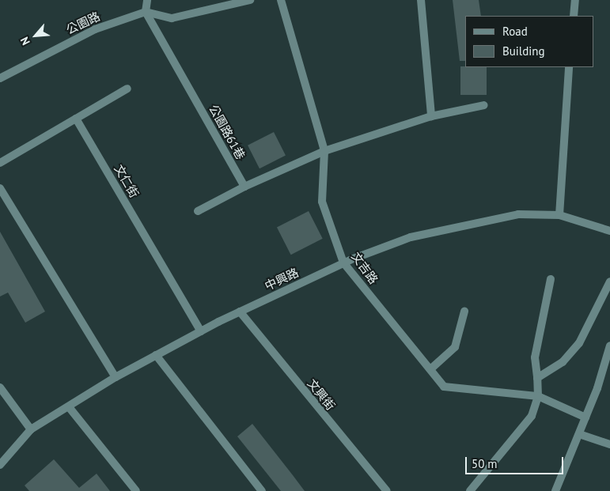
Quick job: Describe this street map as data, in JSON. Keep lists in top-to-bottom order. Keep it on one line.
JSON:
{"streets":{"street":["公園路","公園路61巷","文仁街","文吉路","中興路","文興街"]},"crossings":[["公園路","公園路61巷"],["文仁街","中興路"],["文吉路","中興路"],["中興路","文興街"]],"legend":["Road","Building"],"scale_bar":"50 m","north":"bottom left"}
